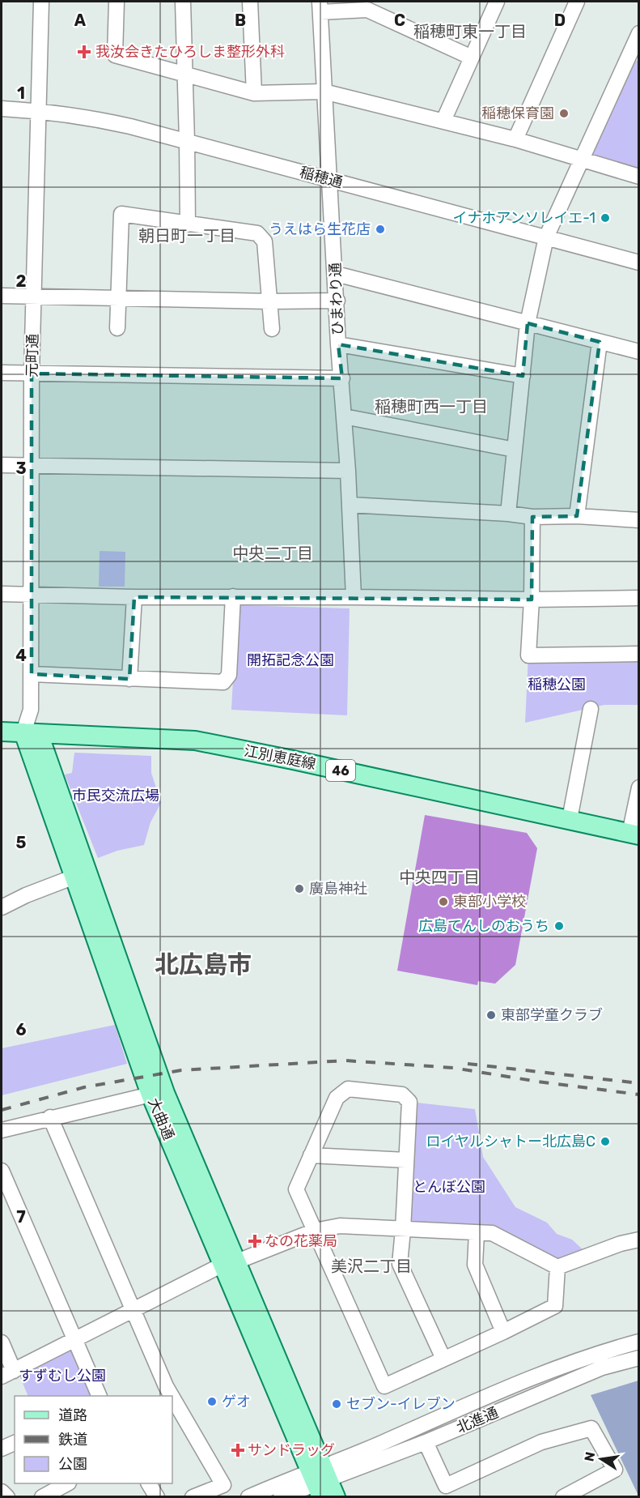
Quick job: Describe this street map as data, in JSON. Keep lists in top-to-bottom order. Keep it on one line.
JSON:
{"streets":{"main road":["江別恵庭線","46","大曲通"],"street":["稲穂通","ひまわり通","元町通","北進通"]},"crossings":[["稲穂通","ひまわり通"],["稲穂通","元町通"],["元町通","江別恵庭線"],["元町通","大曲通"],["江別恵庭線","大曲通"],["大曲通","北進通"]],"districts":["稲穂町東一丁目","朝日町一丁目","稲穂町西一丁目","中央二丁目","中央四丁目","北広島市","美沢二丁目"],"parks":["開拓記念公園","稲穂公園","市民交流広場","とんぼ公園","すずむし公園"],"places":{"health":["我汝会きたひろしま整形外科","なの花薬局","サンドラッグ"],"other":["稲穂保育園","イナホアンソレイエ-1","うえはら生花店","廣島神社","東部小学校","広島てんしのおうち","東部学童クラブ","ロイヤルシャトー北広島C","ゲオ","セブン-イレブン"]},"legend":["道路","鉄道","公園"],"north":"left","grid":{"columns":["A","B","C","D"],"rows":["1","2","3","4","5","6","7"]}}
